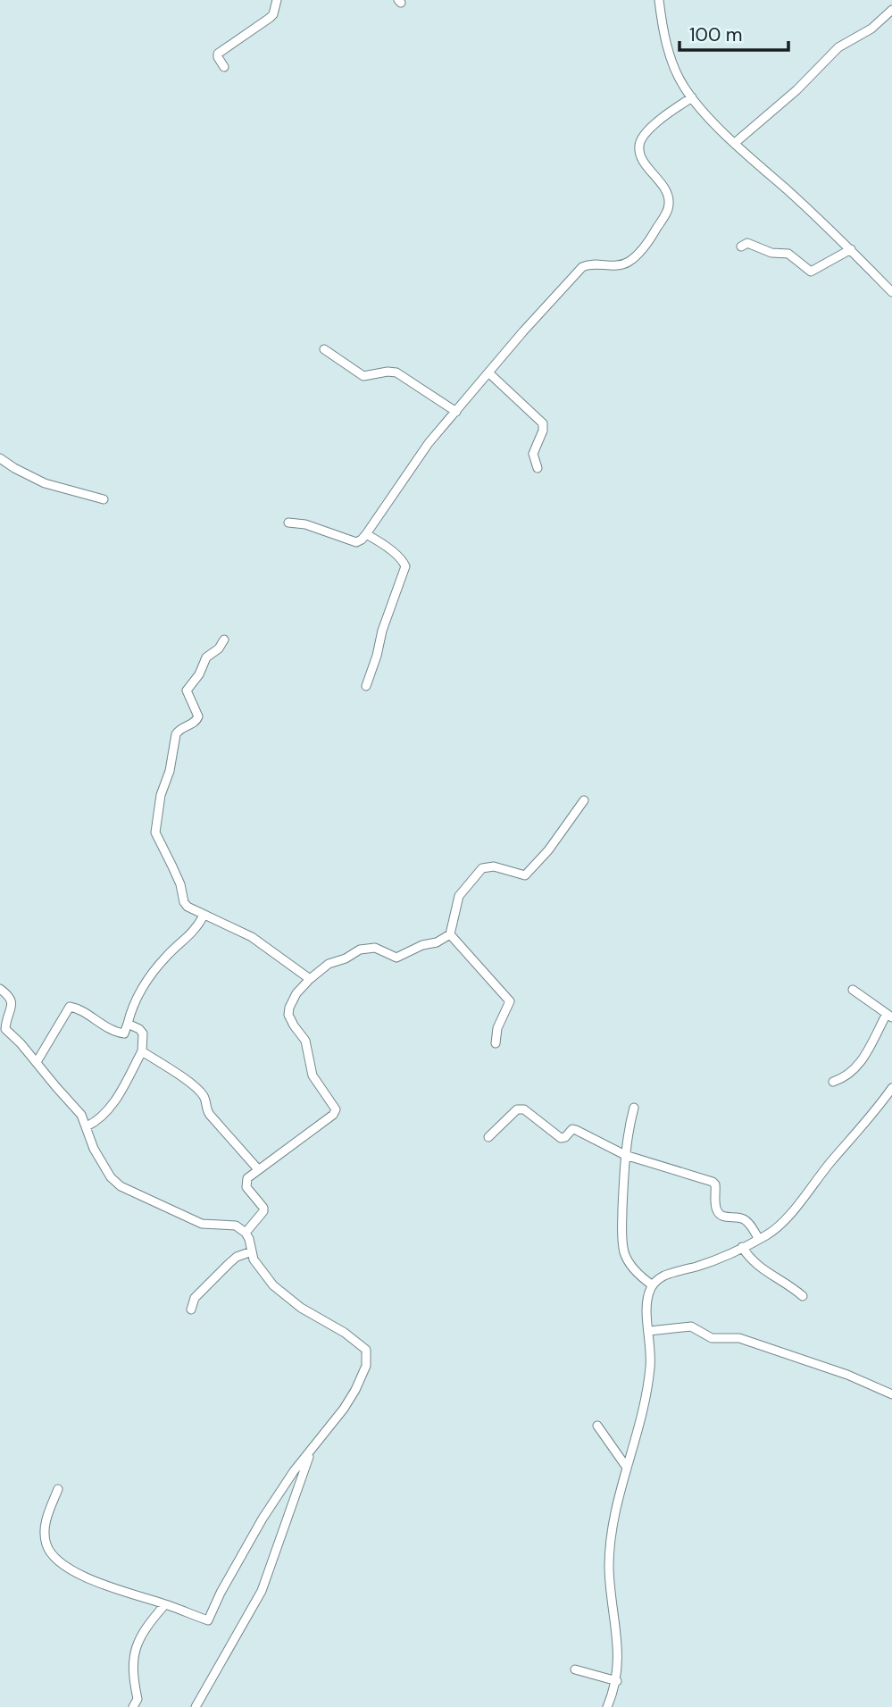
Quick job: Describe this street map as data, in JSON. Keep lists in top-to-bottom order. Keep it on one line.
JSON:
{"scale_bar":"100 m"}
